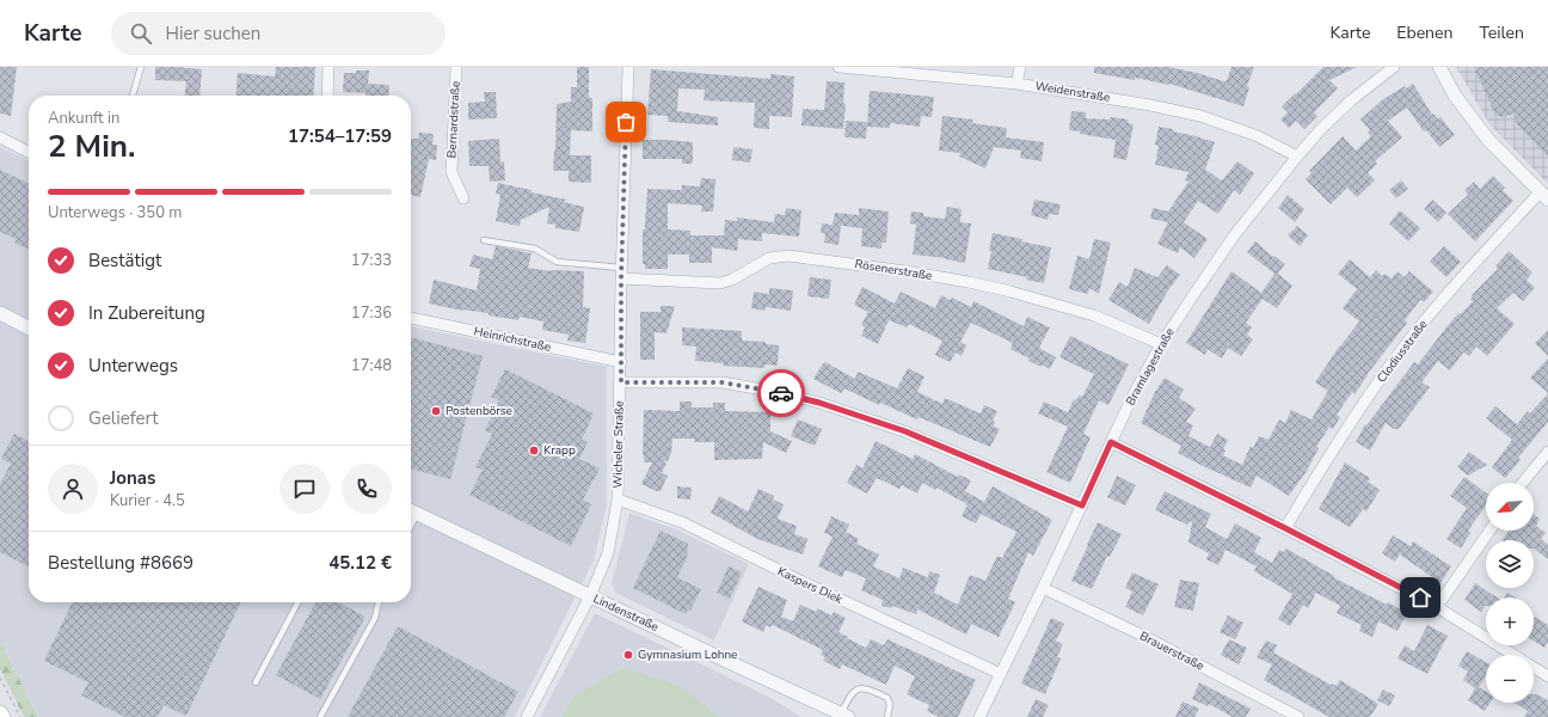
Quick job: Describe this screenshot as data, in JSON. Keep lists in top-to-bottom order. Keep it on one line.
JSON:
{"streets":{"street":["Weidenstraße","Bernardstraße","Rösenerstraße","Heinrichstraße","Clodiusstraße","Bramlagestraße","Wicheler Straße","Kaspers Diek","Lindenstraße","Brauerstraße"]},"crossings":[["Weidenstraße","Bramlagestraße"],["Rösenerstraße","Bramlagestraße"],["Rösenerstraße","Wicheler Straße"],["Heinrichstraße","Wicheler Straße"],["Bramlagestraße","Kaspers Diek"],["Bramlagestraße","Brauerstraße"],["Wicheler Straße","Kaspers Diek"],["Wicheler Straße","Lindenstraße"]],"places":["Postenbörse","Krapp","Gymnasium Lohne"],"north":"bottom left","page":{"header":"Karte","search":"Hier suchen","nav":["Karte","Ebenen","Teilen"],"heading":["2 Min.","Ankunft in","17:54–17:59"],"panel":["Jonas","Kurier · 4.5","Bestellung #8669","45.12 €"],"bar":"Unterwegs · 350 m","list":[["Bestätigt","17:33"],["In Zubereitung","17:36"],["Unterwegs","17:48"],"Geliefert"],"map_buttons":["+","−"]}}
